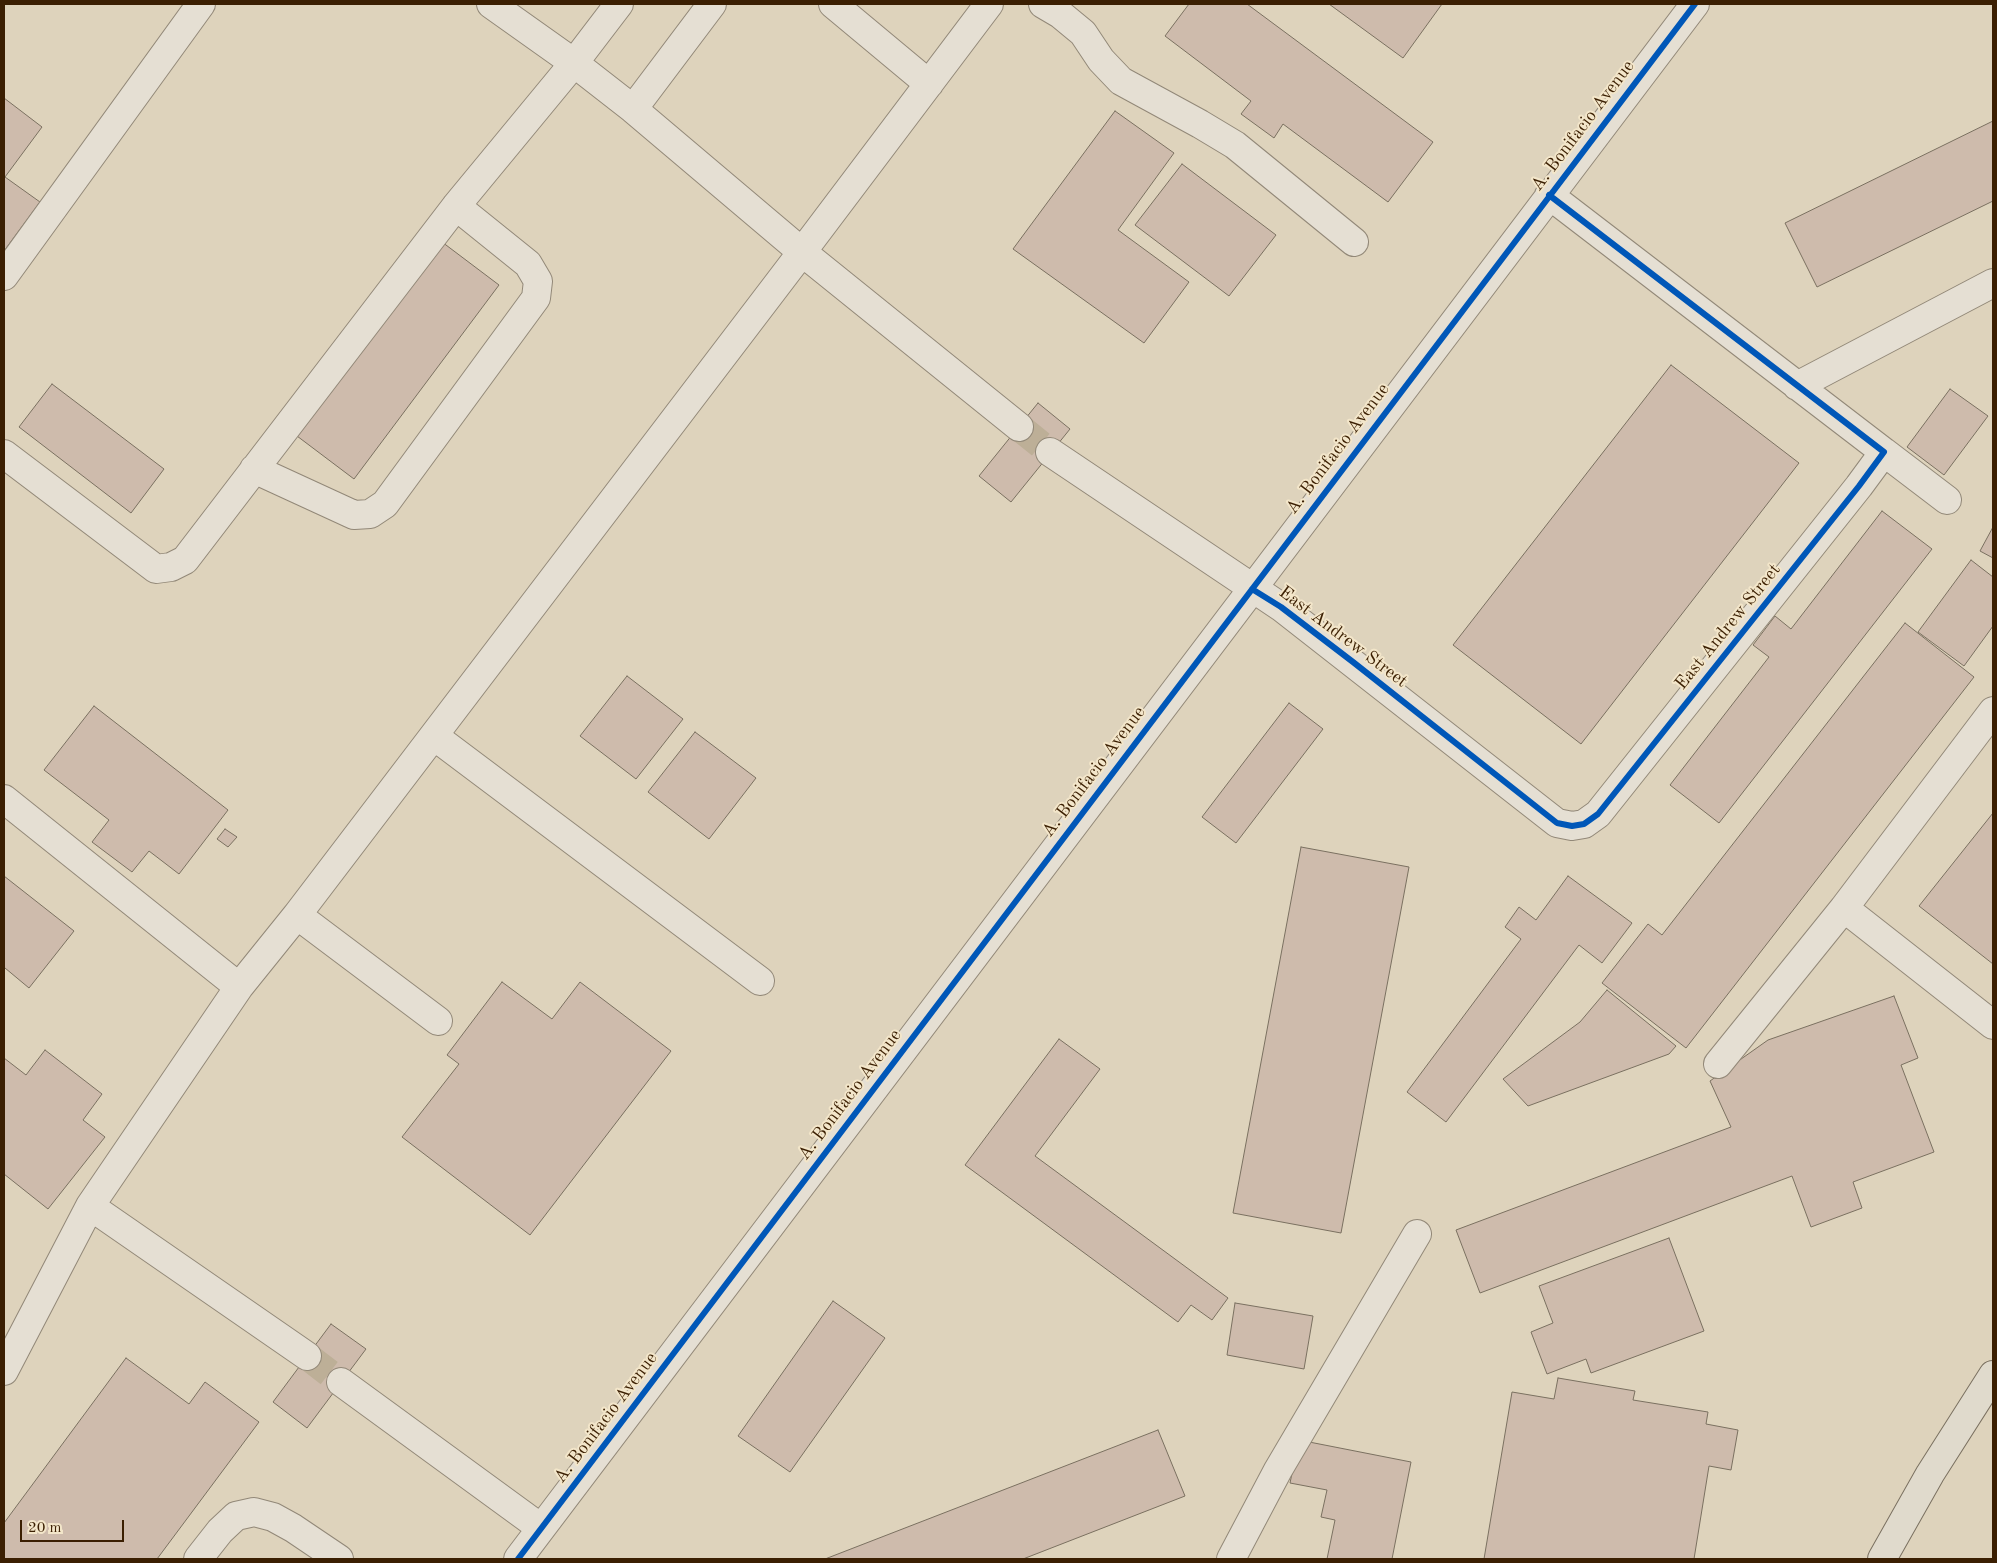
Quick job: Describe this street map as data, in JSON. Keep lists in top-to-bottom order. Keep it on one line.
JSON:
{"streets":{"street":["A. Bonifacio Avenue","East Andrew Street"]},"crossings":[["A. Bonifacio Avenue","East Andrew Street"]],"scale_bar":"20 m"}
